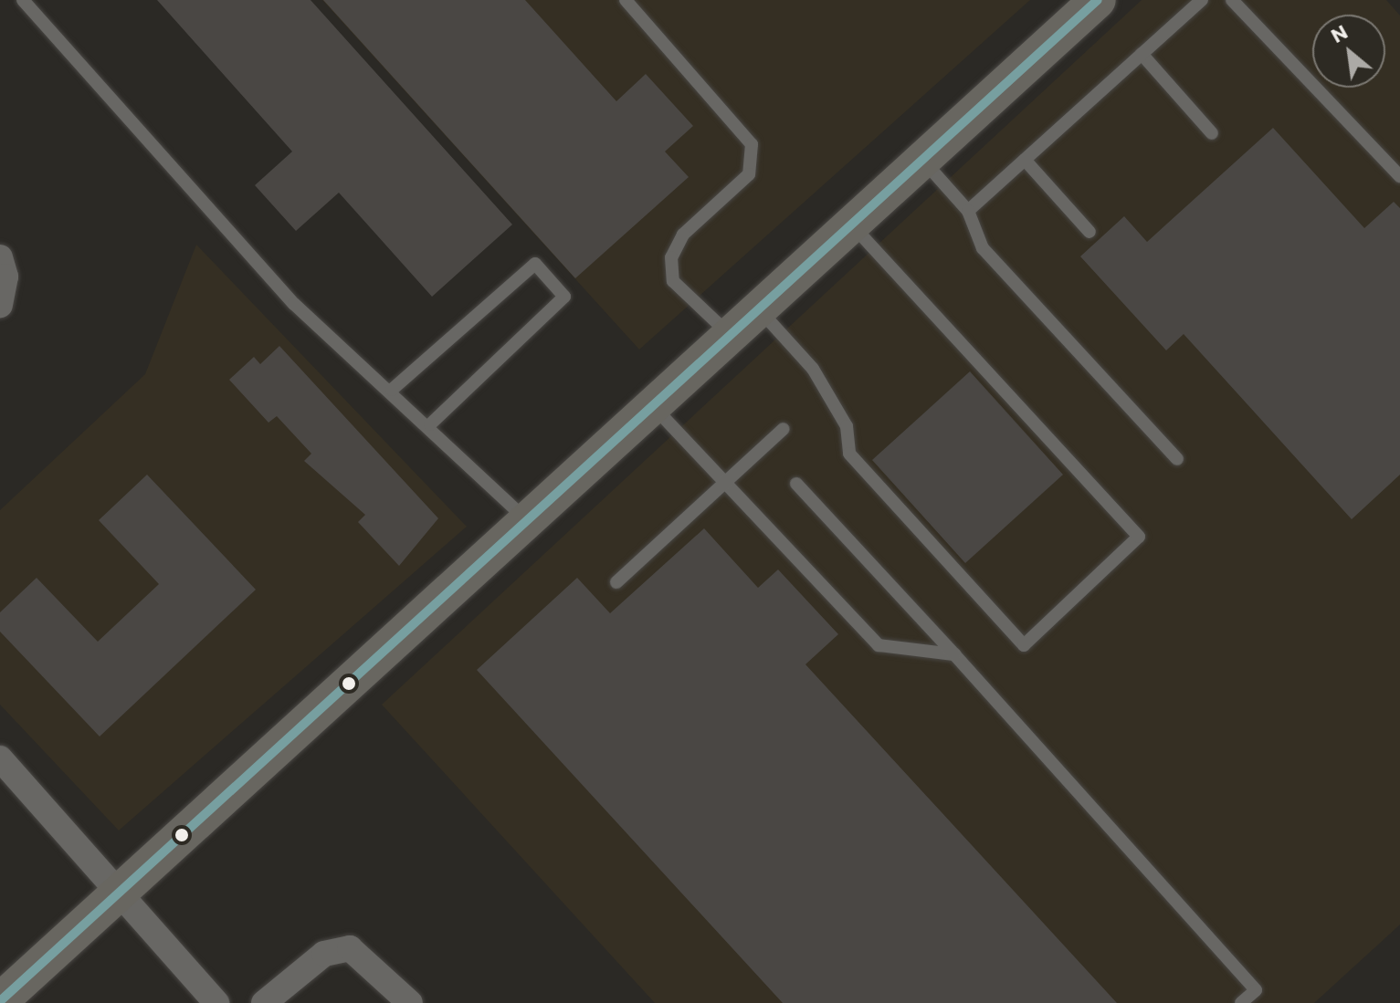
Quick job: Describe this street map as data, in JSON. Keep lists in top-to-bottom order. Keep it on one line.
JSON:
{"north":"top left"}
